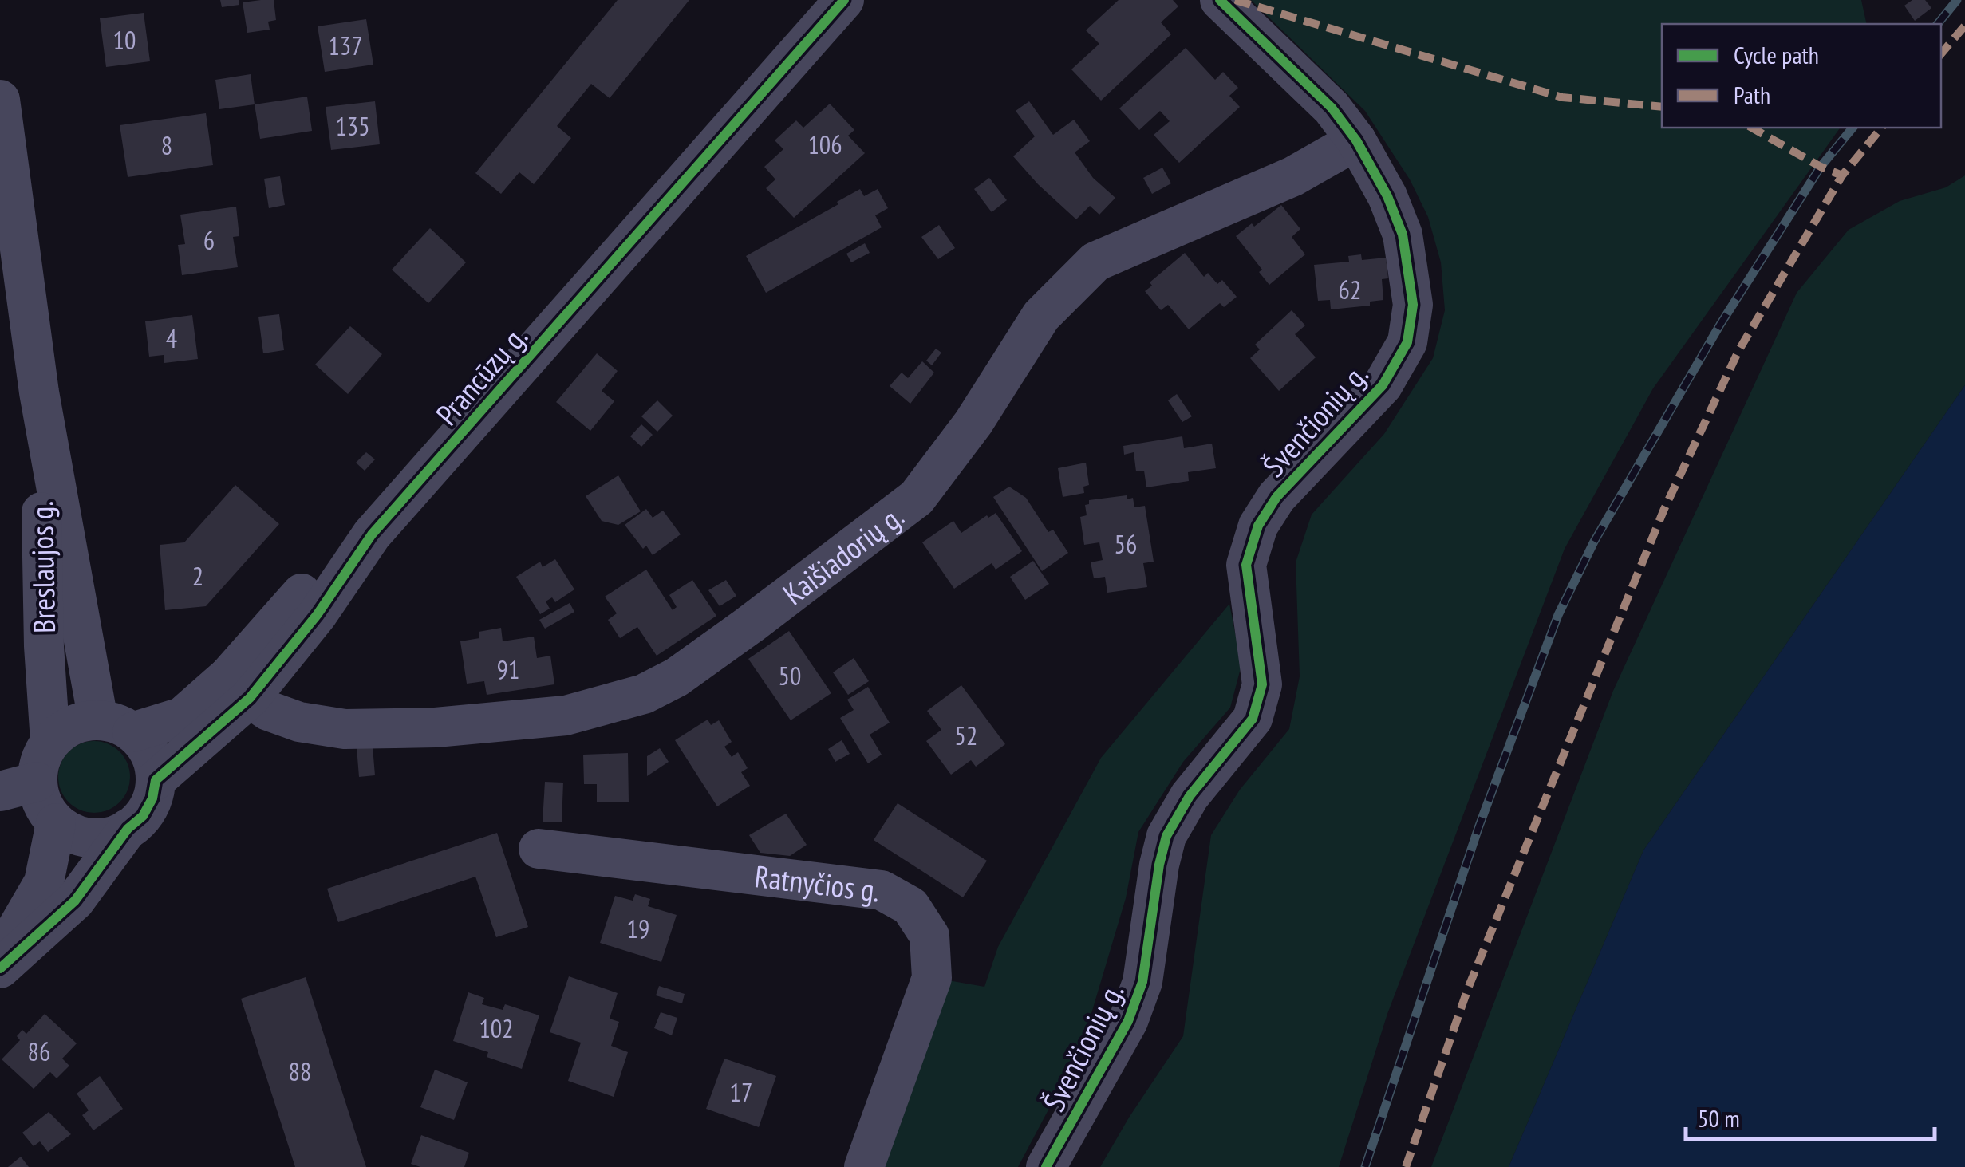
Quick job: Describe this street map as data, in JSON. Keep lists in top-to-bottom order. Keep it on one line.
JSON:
{"streets":{"street":["Prancūzų g.","Švenčionių g.","Kaišiadorių g.","Breslaujos g.","Ratnyčios g."]},"crossings":[["Prancūzų g.","Kaišiadorių g."],["Prancūzų g.","Breslaujos g."],["Švenčionių g.","Kaišiadorių g."]],"house_numbers":["10","137","135","106","8","6","62","4","56","2","91","50","52","19","102","86","88","17"],"legend":["Cycle path","Path"],"scale_bar":"50 m"}
